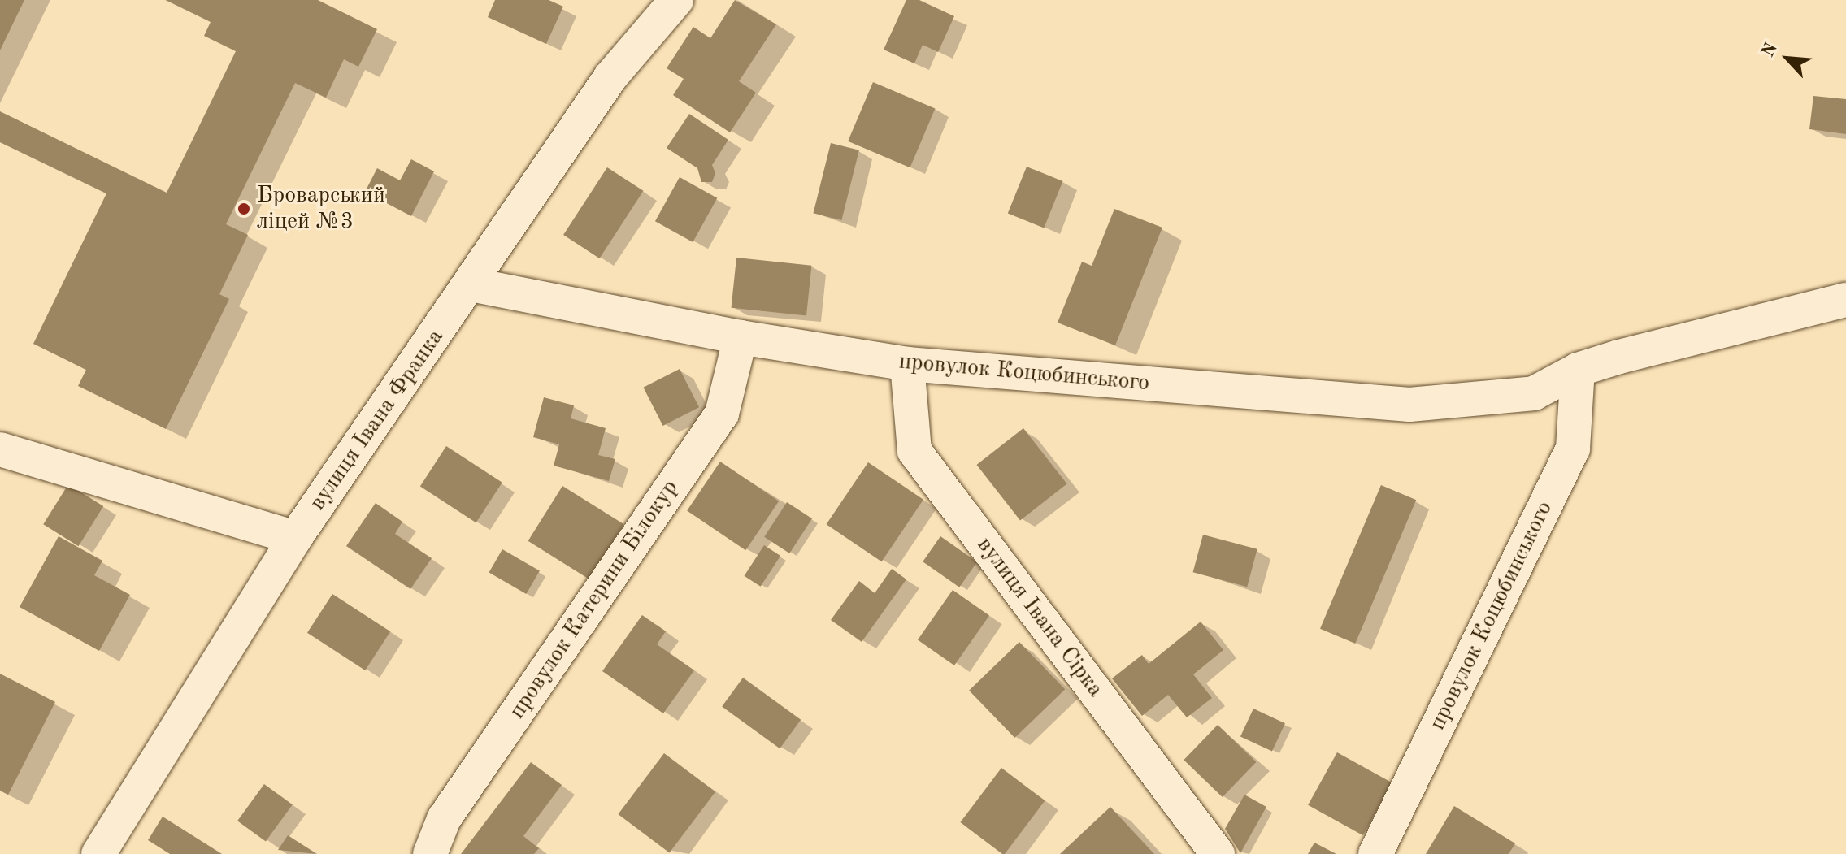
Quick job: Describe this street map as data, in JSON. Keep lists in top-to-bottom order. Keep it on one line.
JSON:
{"streets":{"street":["провулок Коцюбинського","вулиця Івана Франка","провулок Катерини Білокур","вулиця Івана Сірка"]},"crossings":[["провулок Коцюбинського","вулиця Івана Франка"],["провулок Коцюбинського","провулок Катерини Білокур"],["провулок Коцюбинського","вулиця Івана Сірка"]],"places":["Броварський ліцей №3"],"north":"top left"}
